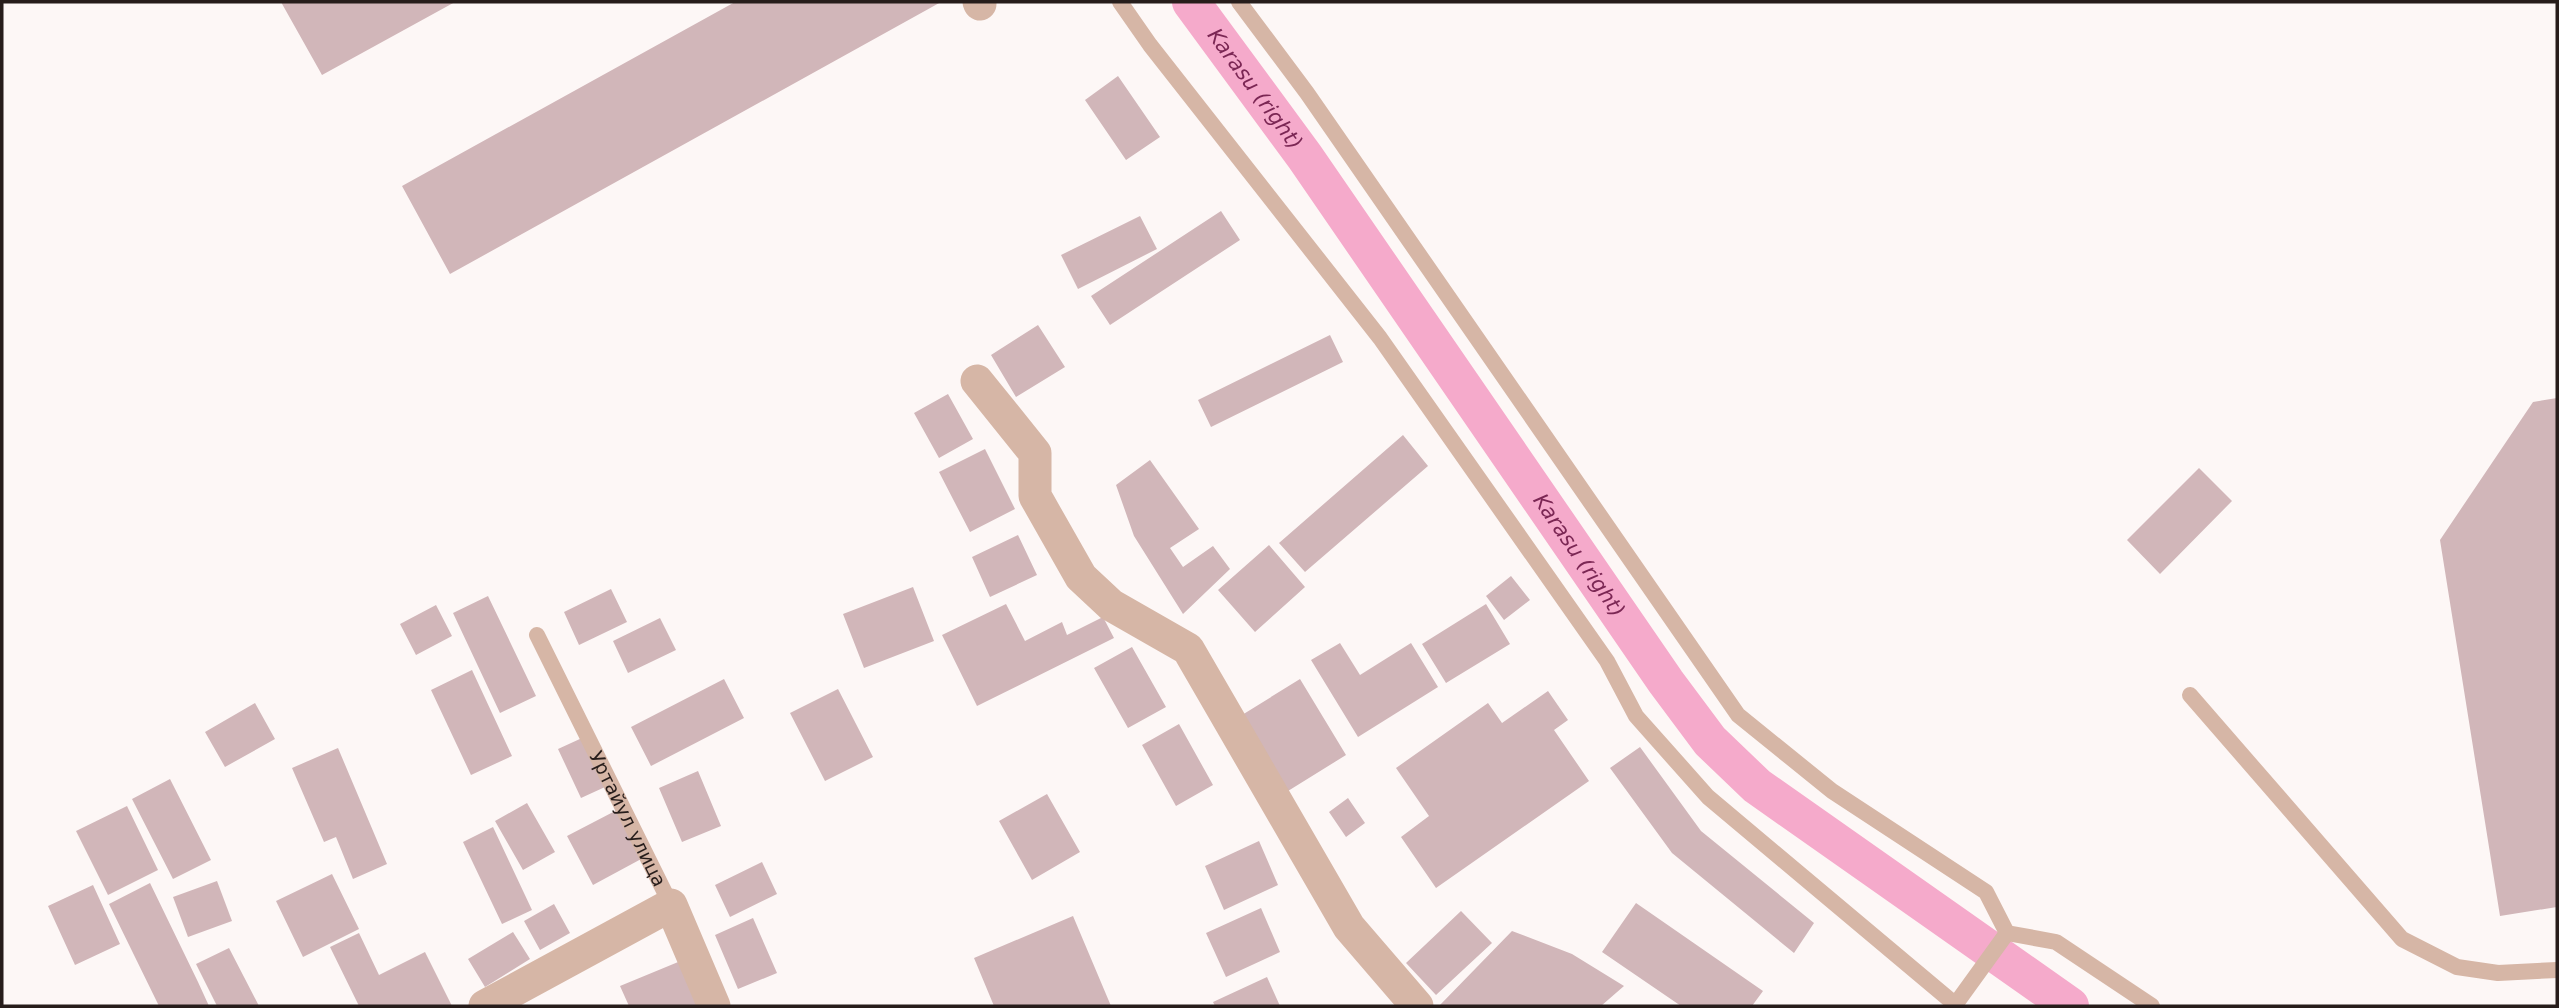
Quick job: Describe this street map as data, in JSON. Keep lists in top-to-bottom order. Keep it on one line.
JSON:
{"streets":{"street":["Уртайул улица"]},"water":["Karasu (right)"]}
